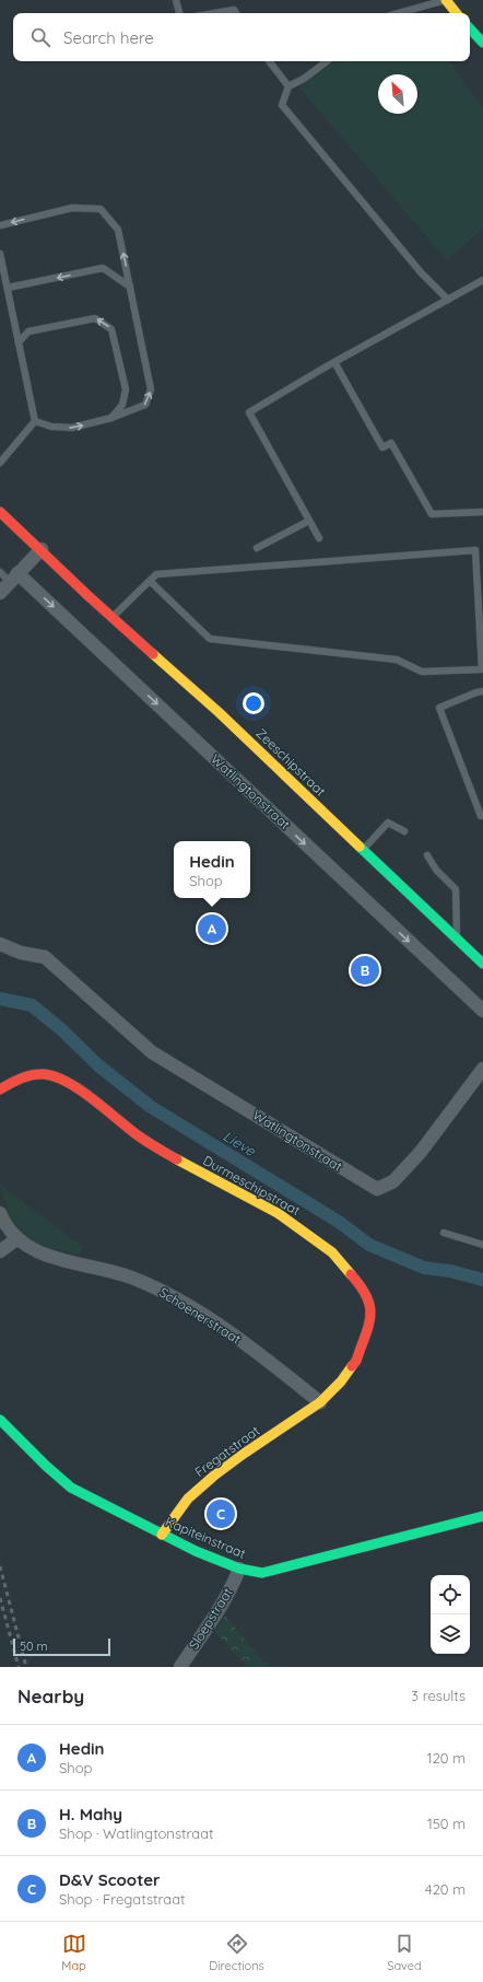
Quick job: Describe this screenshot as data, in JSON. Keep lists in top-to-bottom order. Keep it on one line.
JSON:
{"streets":{"street":["Zeeschipstraat","Watlingtonstraat","Durmeschipstraat","Schoenerstraat","Fregatstraat","Kapiteinstraat","Sloepstraat"]},"crossings":[["Durmeschipstraat","Schoenerstraat"],["Durmeschipstraat","Fregatstraat"],["Schoenerstraat","Fregatstraat"],["Fregatstraat","Kapiteinstraat"],["Kapiteinstraat","Sloepstraat"]],"one_way":["Watlingtonstraat"],"water":["Lieve"],"scale_bar":"50 m","north":"top left","page":{"search":"Search here","popup":["Hedin","Shop"],"pins":["A","B","C"],"scale":"50 m","heading":["Nearby","3 results"],"list":[{"mark":"A","name":"Hedin","note":"Shop","value":"120 m"},{"mark":"B","name":"H. Mahy","note":"Shop · Watlingtonstraat","value":"150 m"},{"mark":"C","name":"D&V Scooter","note":"Shop · Fregatstraat","value":"420 m"}],"nav":["Map","Directions","Saved"]}}
